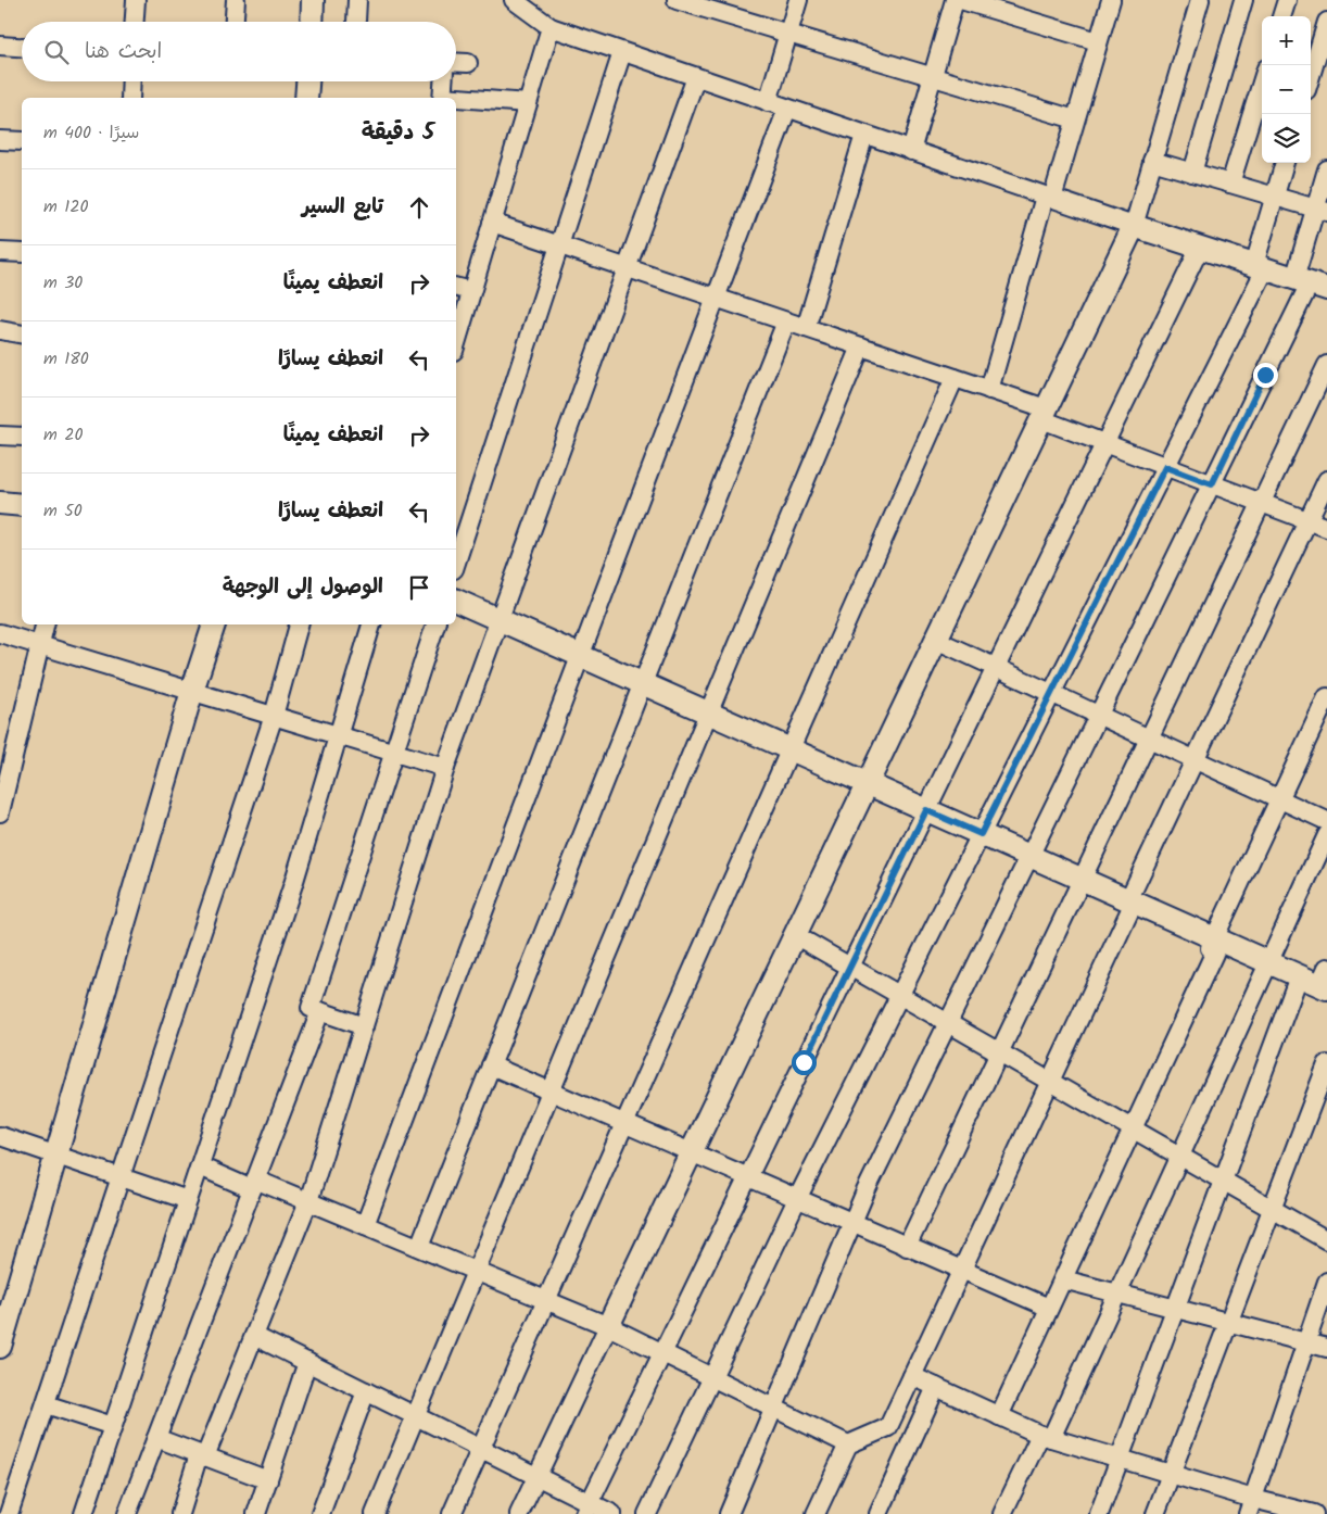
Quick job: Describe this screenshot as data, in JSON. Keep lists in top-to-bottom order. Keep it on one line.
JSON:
{"page":{"map_buttons":["+","−"],"search":"ابحث هنا","heading":["5 دقيقة","سيرًا · 400 m"],"list":[["تابع السير","120 m"],["انعطف يمينًا","30 m"],["انعطف يسارًا","180 m"],["انعطف يمينًا","20 m"],["انعطف يسارًا","50 m"],"الوصول إلى الوجهة"]}}
